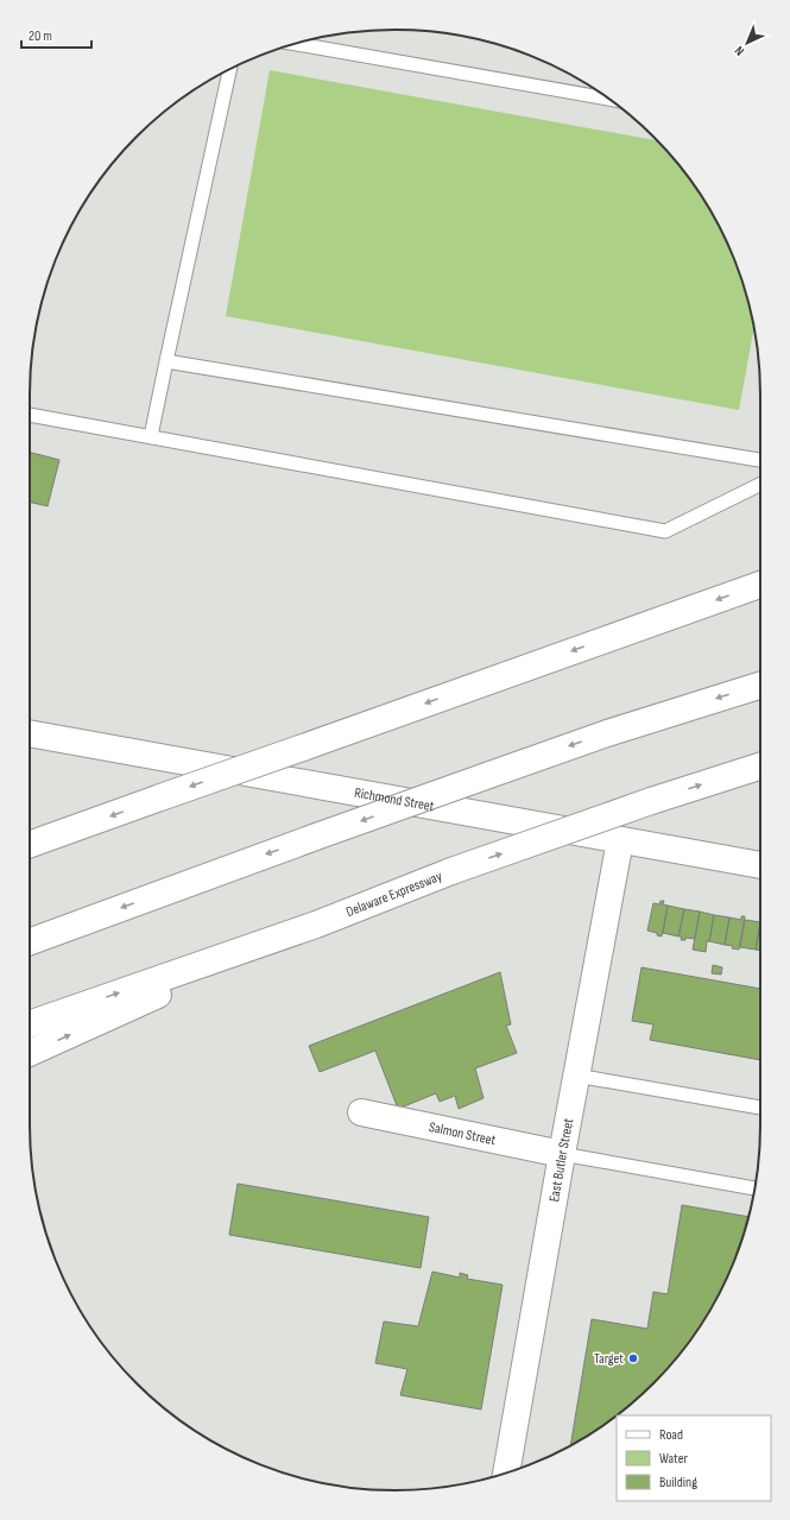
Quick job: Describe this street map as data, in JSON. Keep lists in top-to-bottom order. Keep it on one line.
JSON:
{"streets":{"main road":["Richmond Street","Delaware Expressway","Salmon Street","East Butler Street"]},"crossings":[["Richmond Street","East Butler Street"],["Salmon Street","East Butler Street"]],"places":["Target"],"legend":["Road","Water","Building"],"scale_bar":"20 m","north":"bottom left"}
